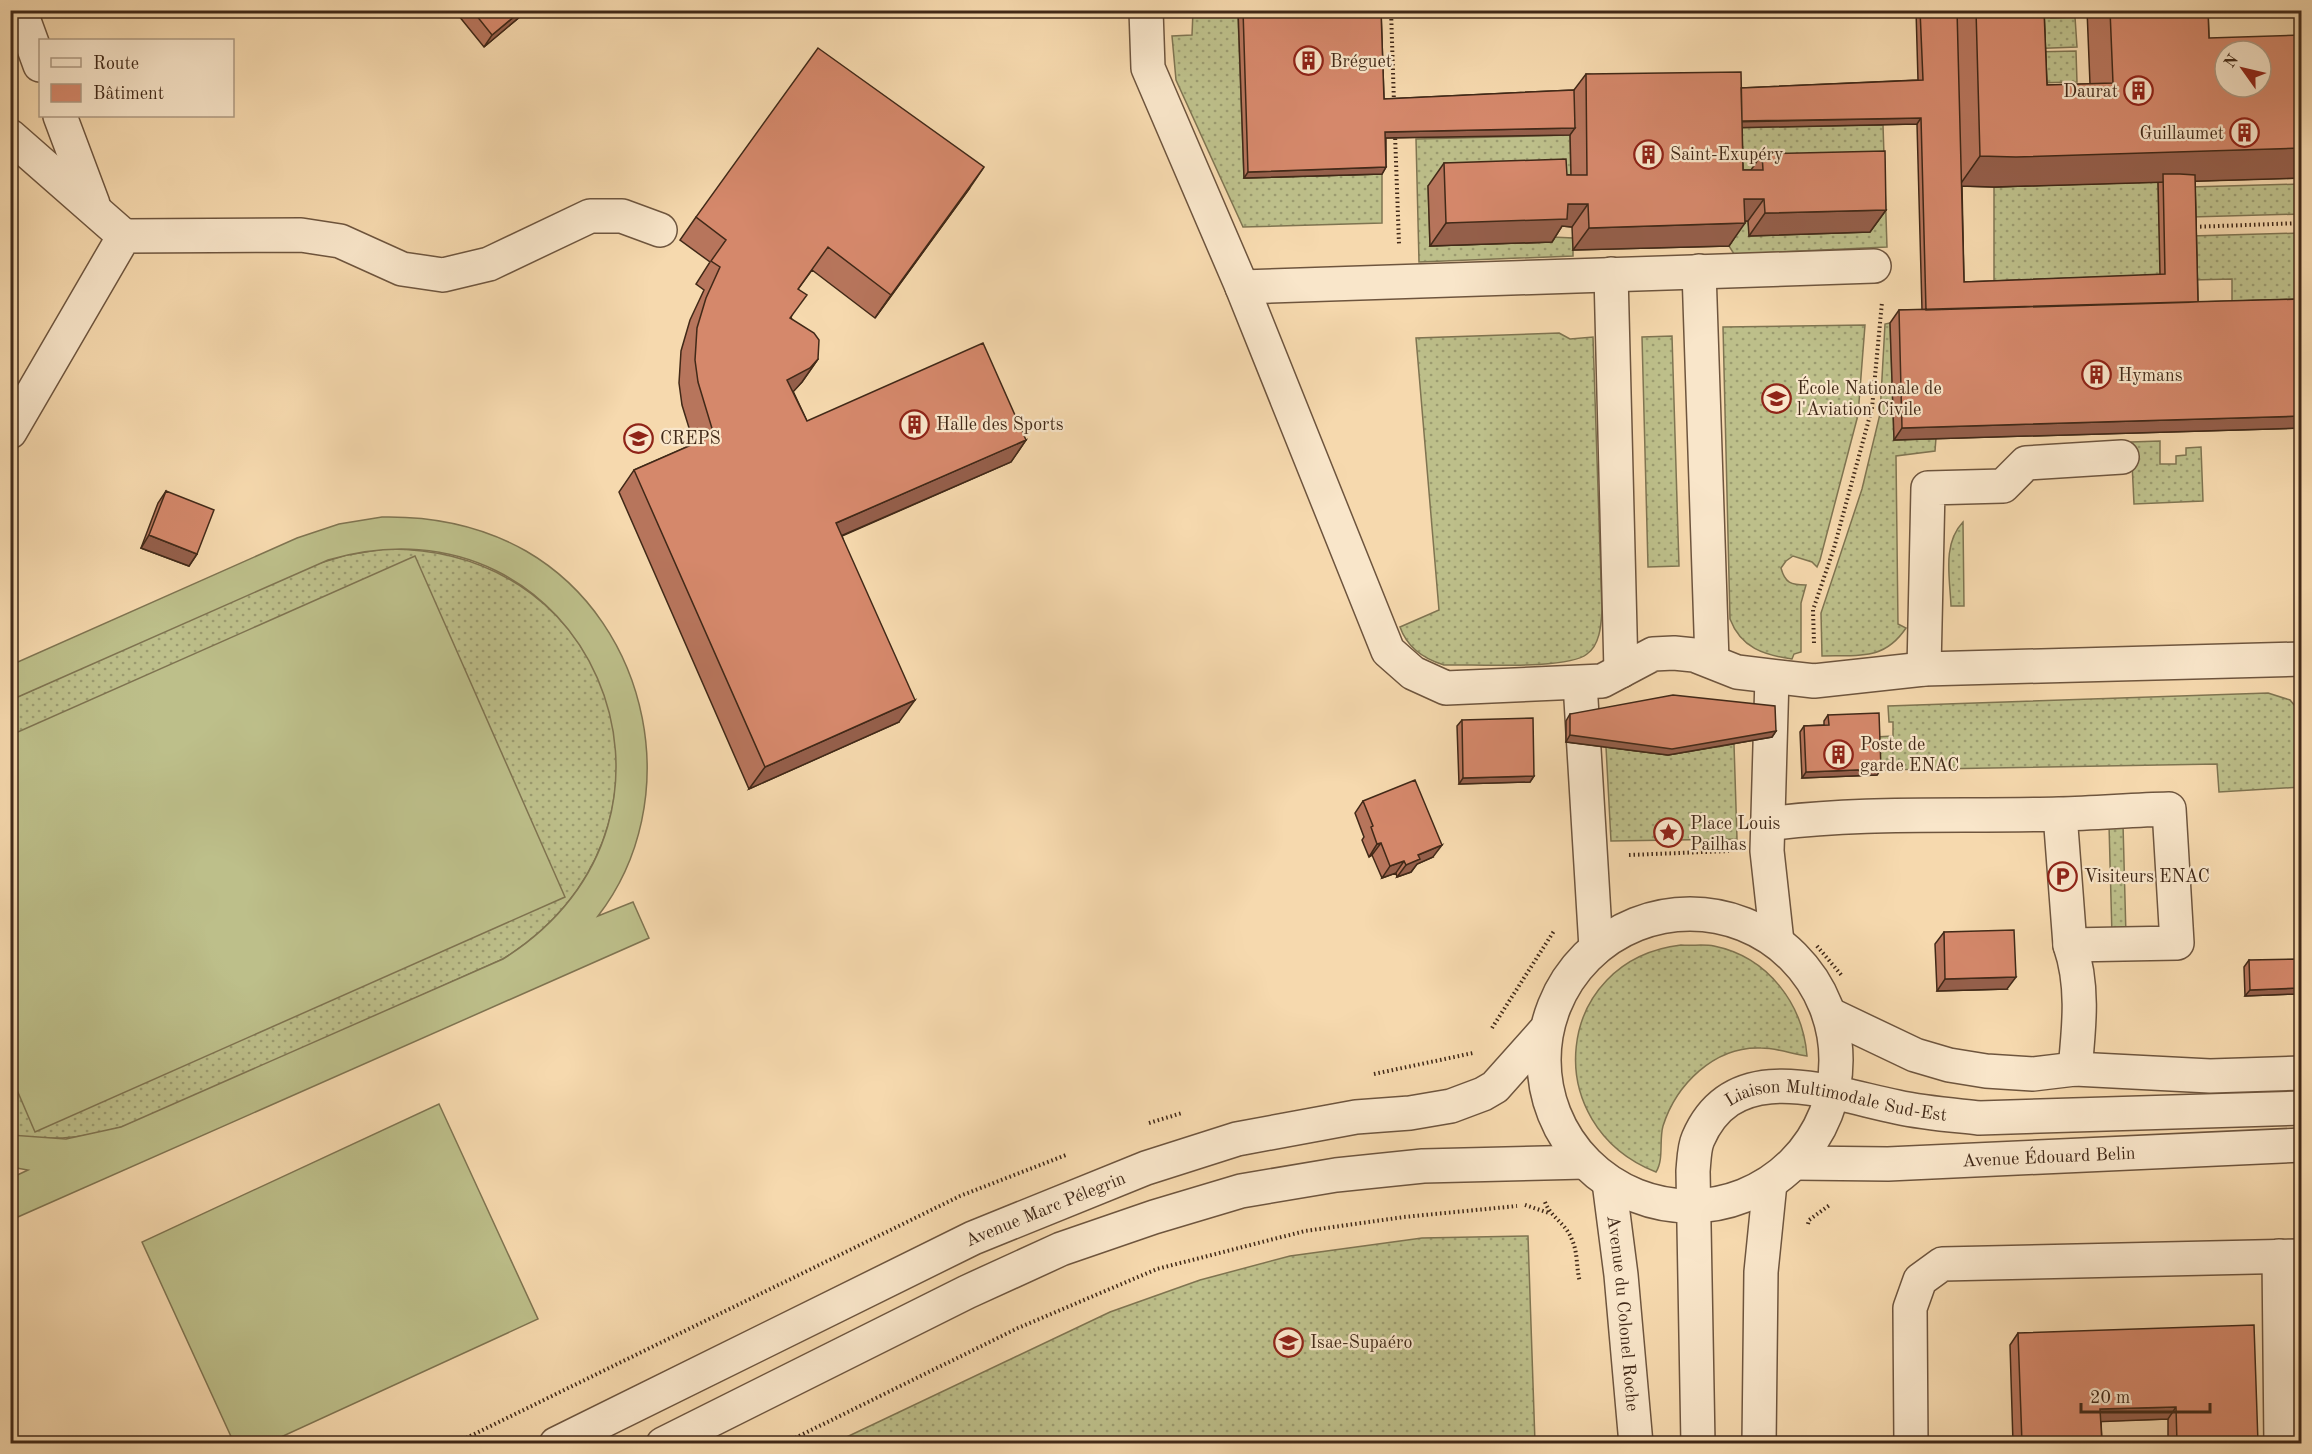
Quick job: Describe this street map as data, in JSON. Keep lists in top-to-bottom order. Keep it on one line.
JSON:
{"streets":{"street":["Liaison Multimodale Sud-Est","Avenue Édouard Belin","Avenue Marc Pélegrin","Avenue du Colonel Roche"]},"places":{"building":["Bréguet","Daurat","Guillaumet","Saint-Exupéry","Hymans","Halle des Sports","Poste de garde ENAC"],"school or university":["École Nationale de l'Aviation Civile","CREPS","Isae-Supaéro"],"place":["Place Louis Pailhas"],"parking":["Visiteurs ENAC"]},"legend":["Route","Bâtiment"],"scale_bar":"20 m","north":"top left"}
